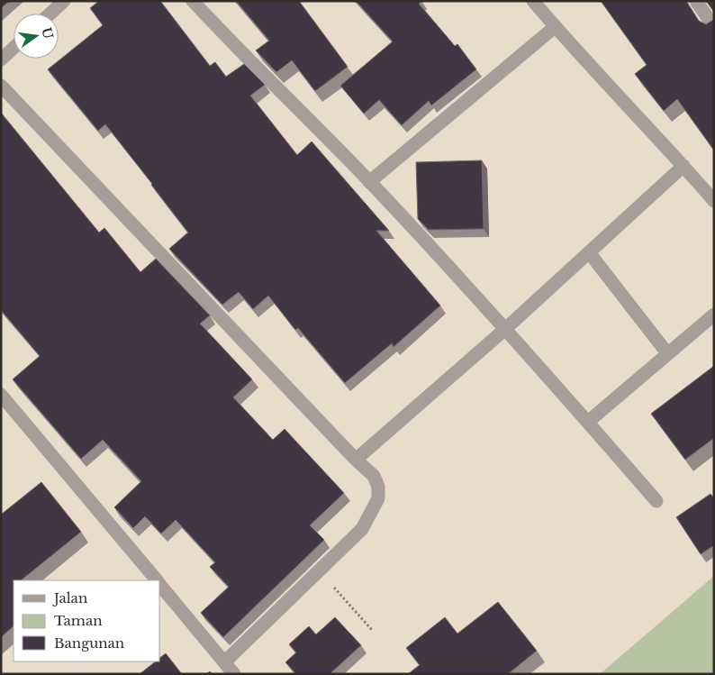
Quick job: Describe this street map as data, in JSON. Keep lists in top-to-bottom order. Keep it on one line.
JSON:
{"legend":["Jalan","Taman","Bangunan"],"north":"right"}
